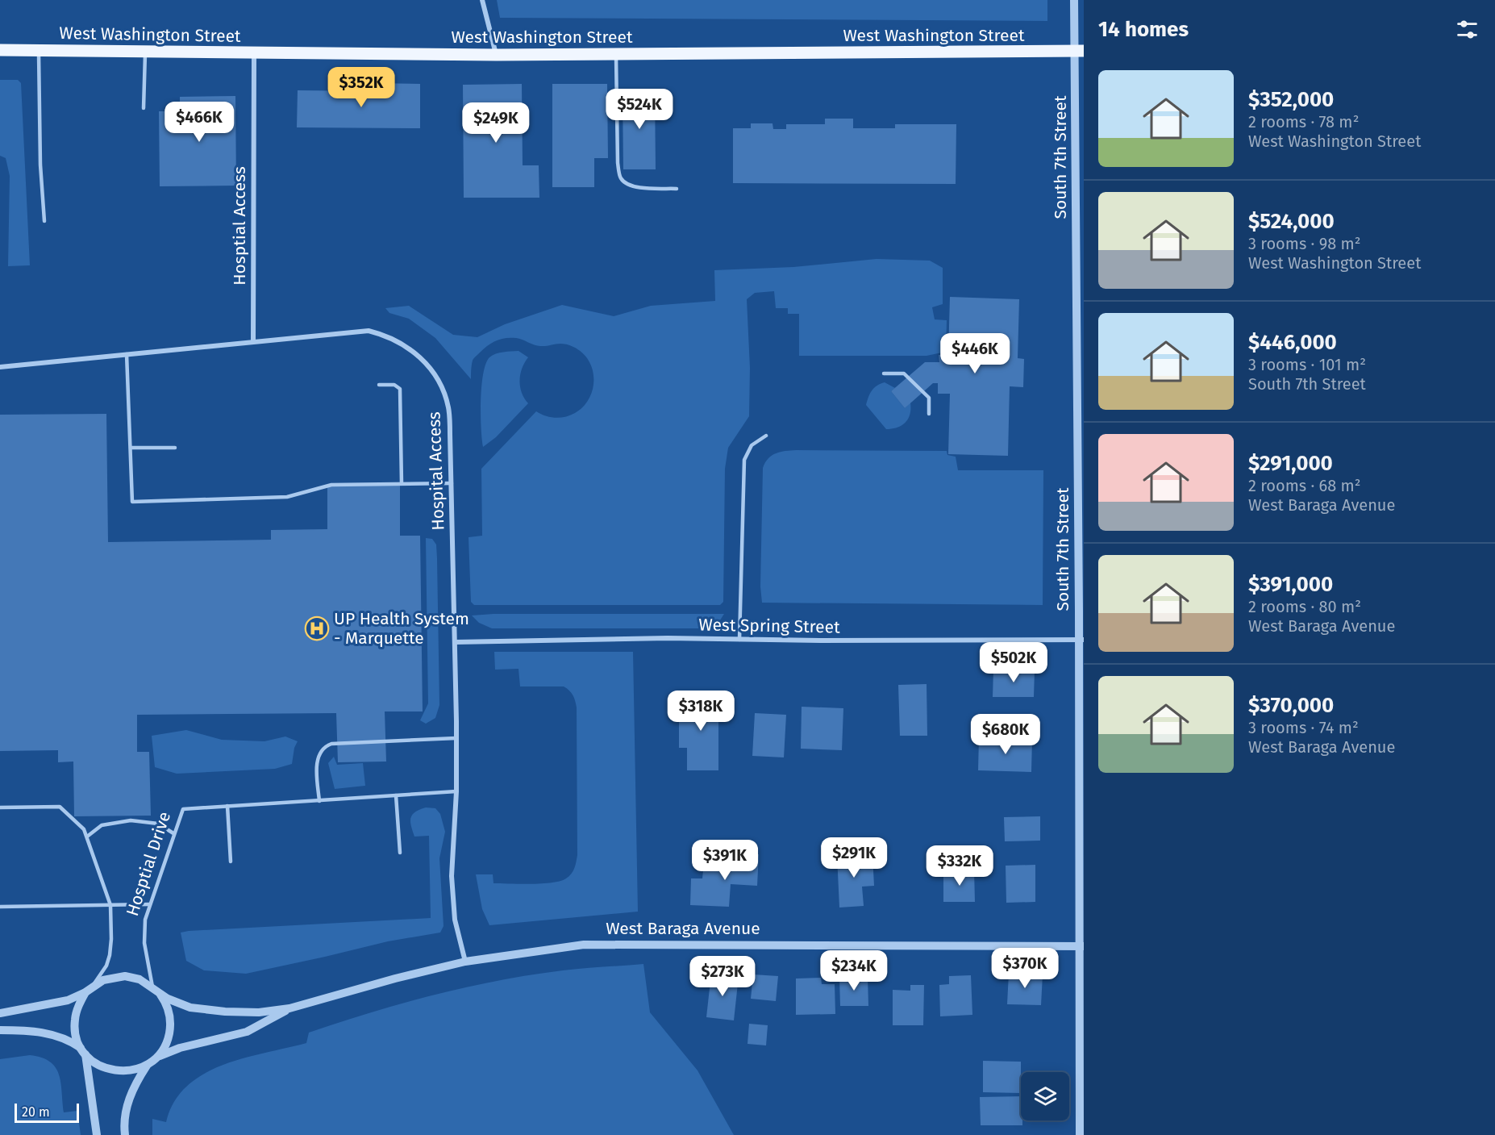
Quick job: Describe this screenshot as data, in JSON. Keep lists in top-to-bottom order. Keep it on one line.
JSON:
{"streets":{"main road":["West Washington Street"],"street":["South 7th Street","Hosptial Access","Hospital Access","West Spring Street","Hosptial Drive","West Baraga Avenue"]},"crossings":[["West Washington Street","South 7th Street"],["West Washington Street","Hosptial Access"],["South 7th Street","West Spring Street"],["South 7th Street","West Baraga Avenue"],["Hosptial Access","Hospital Access"],["Hospital Access","West Spring Street"],["Hospital Access","West Baraga Avenue"],["Hosptial Drive","West Baraga Avenue"]],"places":{"hospital":["UP Health System - Marquette"]},"scale_bar":"20 m","page":{"heading":"14 homes","list":[{"name":"$352,000","note":"2 rooms · 78 m² · West Washington Street"},{"name":"$524,000","note":"3 rooms · 98 m² · West Washington Street"},{"name":"$446,000","note":"3 rooms · 101 m² · South 7th Street"},{"name":"$291,000","note":"2 rooms · 68 m² · West Baraga Avenue"},{"name":"$391,000","note":"2 rooms · 80 m² · West Baraga Avenue"},{"name":"$370,000","note":"3 rooms · 74 m² · West Baraga Avenue"}],"price":["$352K","$524K","$466K","$249K","$446K","$502K","$318K","$680K","$291K","$391K","$332K","$370K","$234K","$273K"],"scale":"20 m"}}
